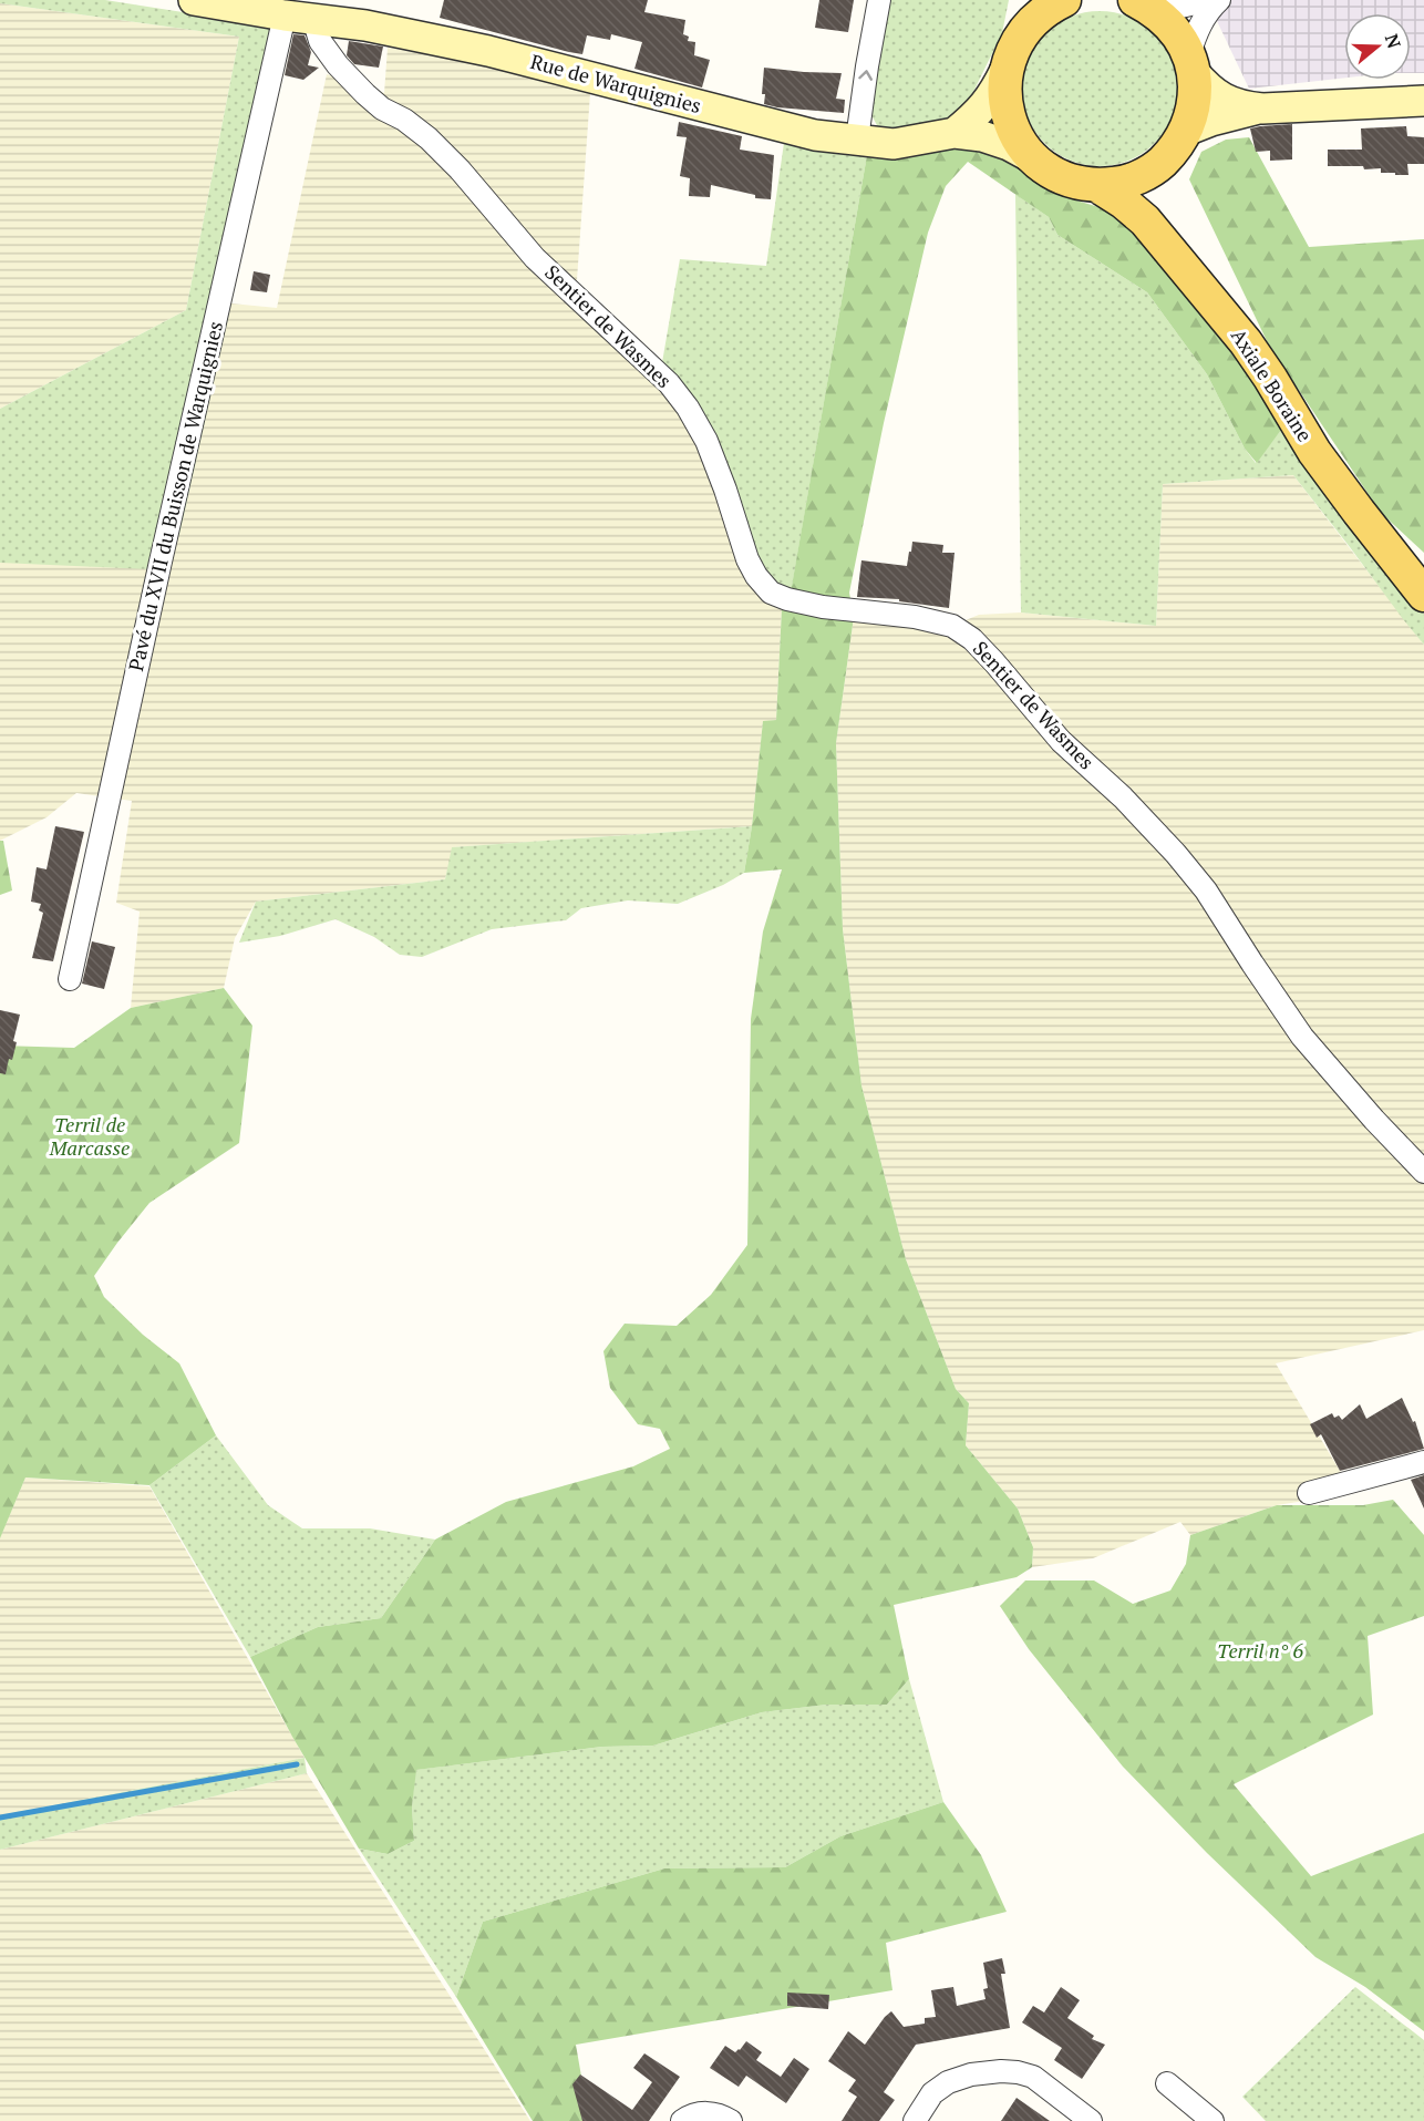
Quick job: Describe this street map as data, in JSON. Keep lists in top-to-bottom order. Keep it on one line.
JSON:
{"streets":{"main road":["Axiale Boraine"],"street":["Rue de Warquignies","Sentier de Wasmes","Pavé du XVII du Buisson de Warquignies"]},"crossings":[["Rue de Warquignies","Sentier de Wasmes"],["Rue de Warquignies","Pavé du XVII du Buisson de Warquignies"]],"parks":["Terril de Marcasse","Terril n° 6"],"north":"right"}
